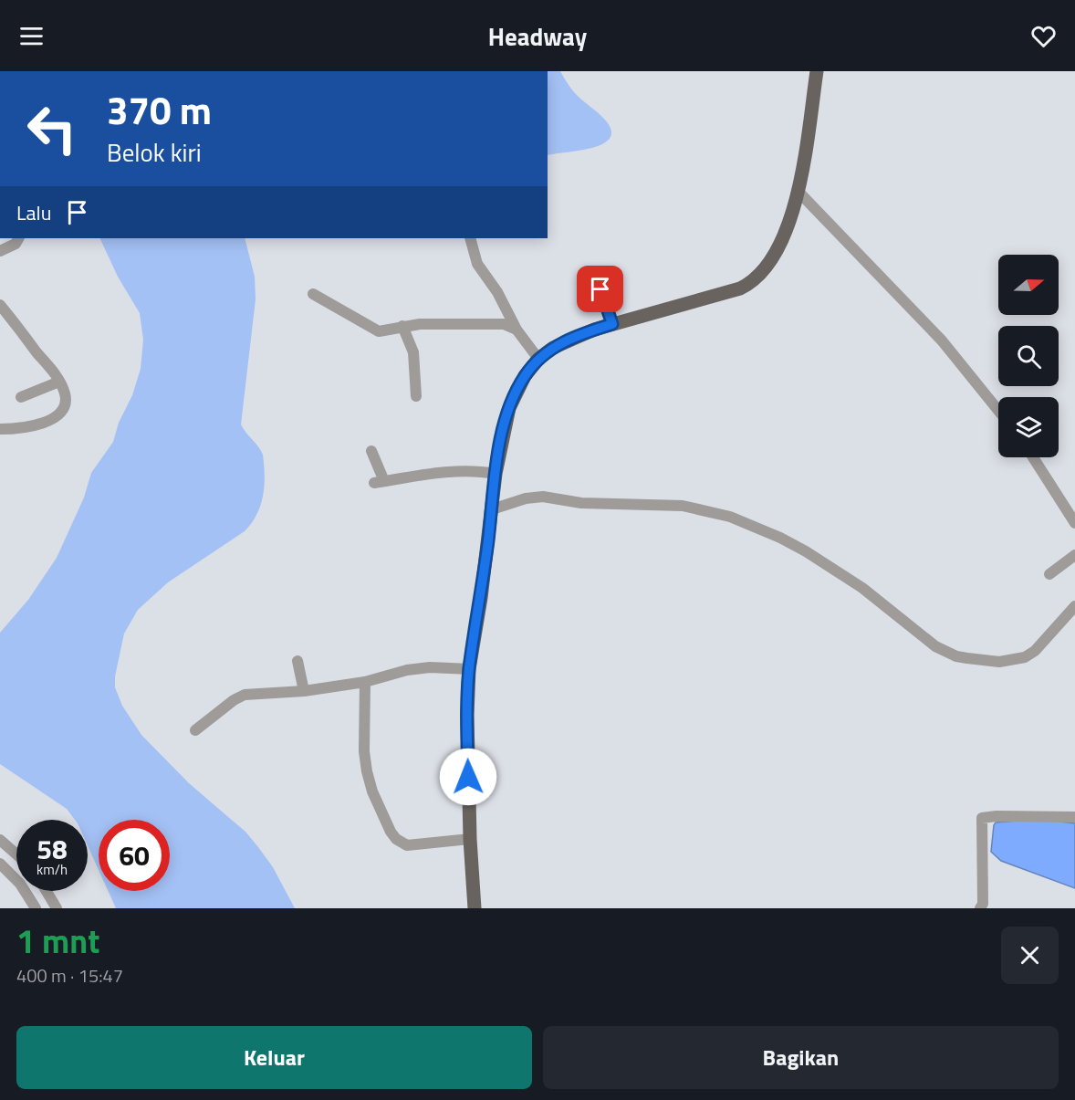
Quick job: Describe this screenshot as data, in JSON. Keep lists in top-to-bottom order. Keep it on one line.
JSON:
{"north":"right","page":{"header":"Headway","turn":["370 m","Belok kiri"],"then":"Lalu","speed":"58 km/h","limit":"60","heading":["1 mnt","400 m · 15:47"],"buttons":["Keluar","Bagikan"]}}
